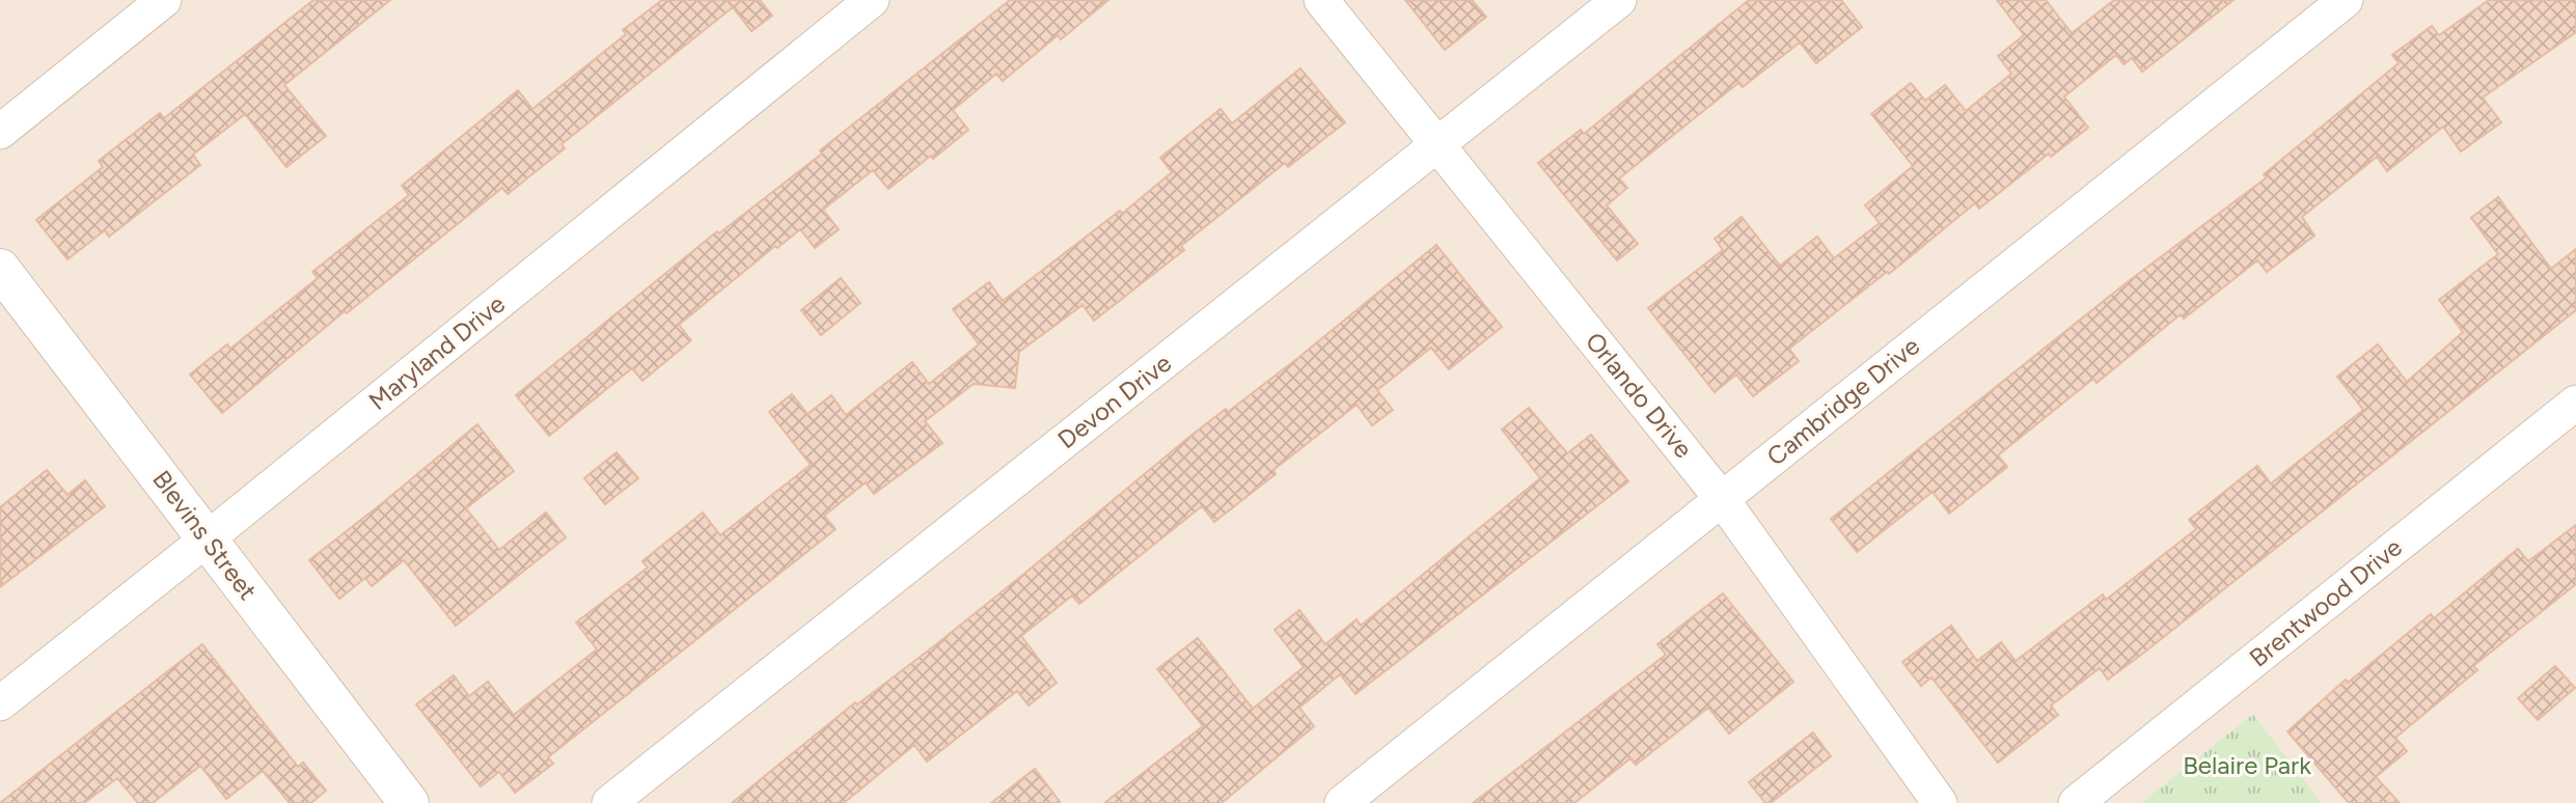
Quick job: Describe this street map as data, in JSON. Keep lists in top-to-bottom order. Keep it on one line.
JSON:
{"streets":{"street":["Maryland Drive","Orlando Drive","Devon Drive","Cambridge Drive","Blevins Street","Brentwood Drive"]},"crossings":[["Maryland Drive","Blevins Street"],["Orlando Drive","Devon Drive"],["Orlando Drive","Cambridge Drive"]],"parks":["Belaire Park"]}
